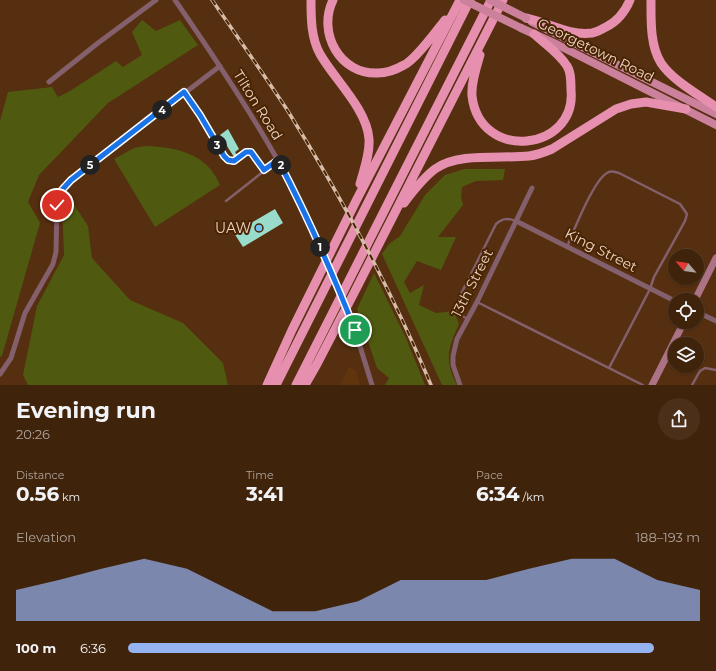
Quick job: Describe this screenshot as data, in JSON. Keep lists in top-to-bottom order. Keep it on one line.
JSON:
{"streets":{"main road":["Georgetown Road"],"street":["Tilton Road","King Street","13th Street"]},"crossings":[["King Street","13th Street"]],"places":["UAW"],"north":"top left","page":{"pins":["4","3","2","5","1"],"heading":["Evening run","20:26"],"stats":[["Distance","0.56 km"],["Time","3:41"],["Pace","6:34 /km"]],"chart":["Elevation","188–193 m"],"list":[{"name":"100 m","note":"6:36"}]}}
